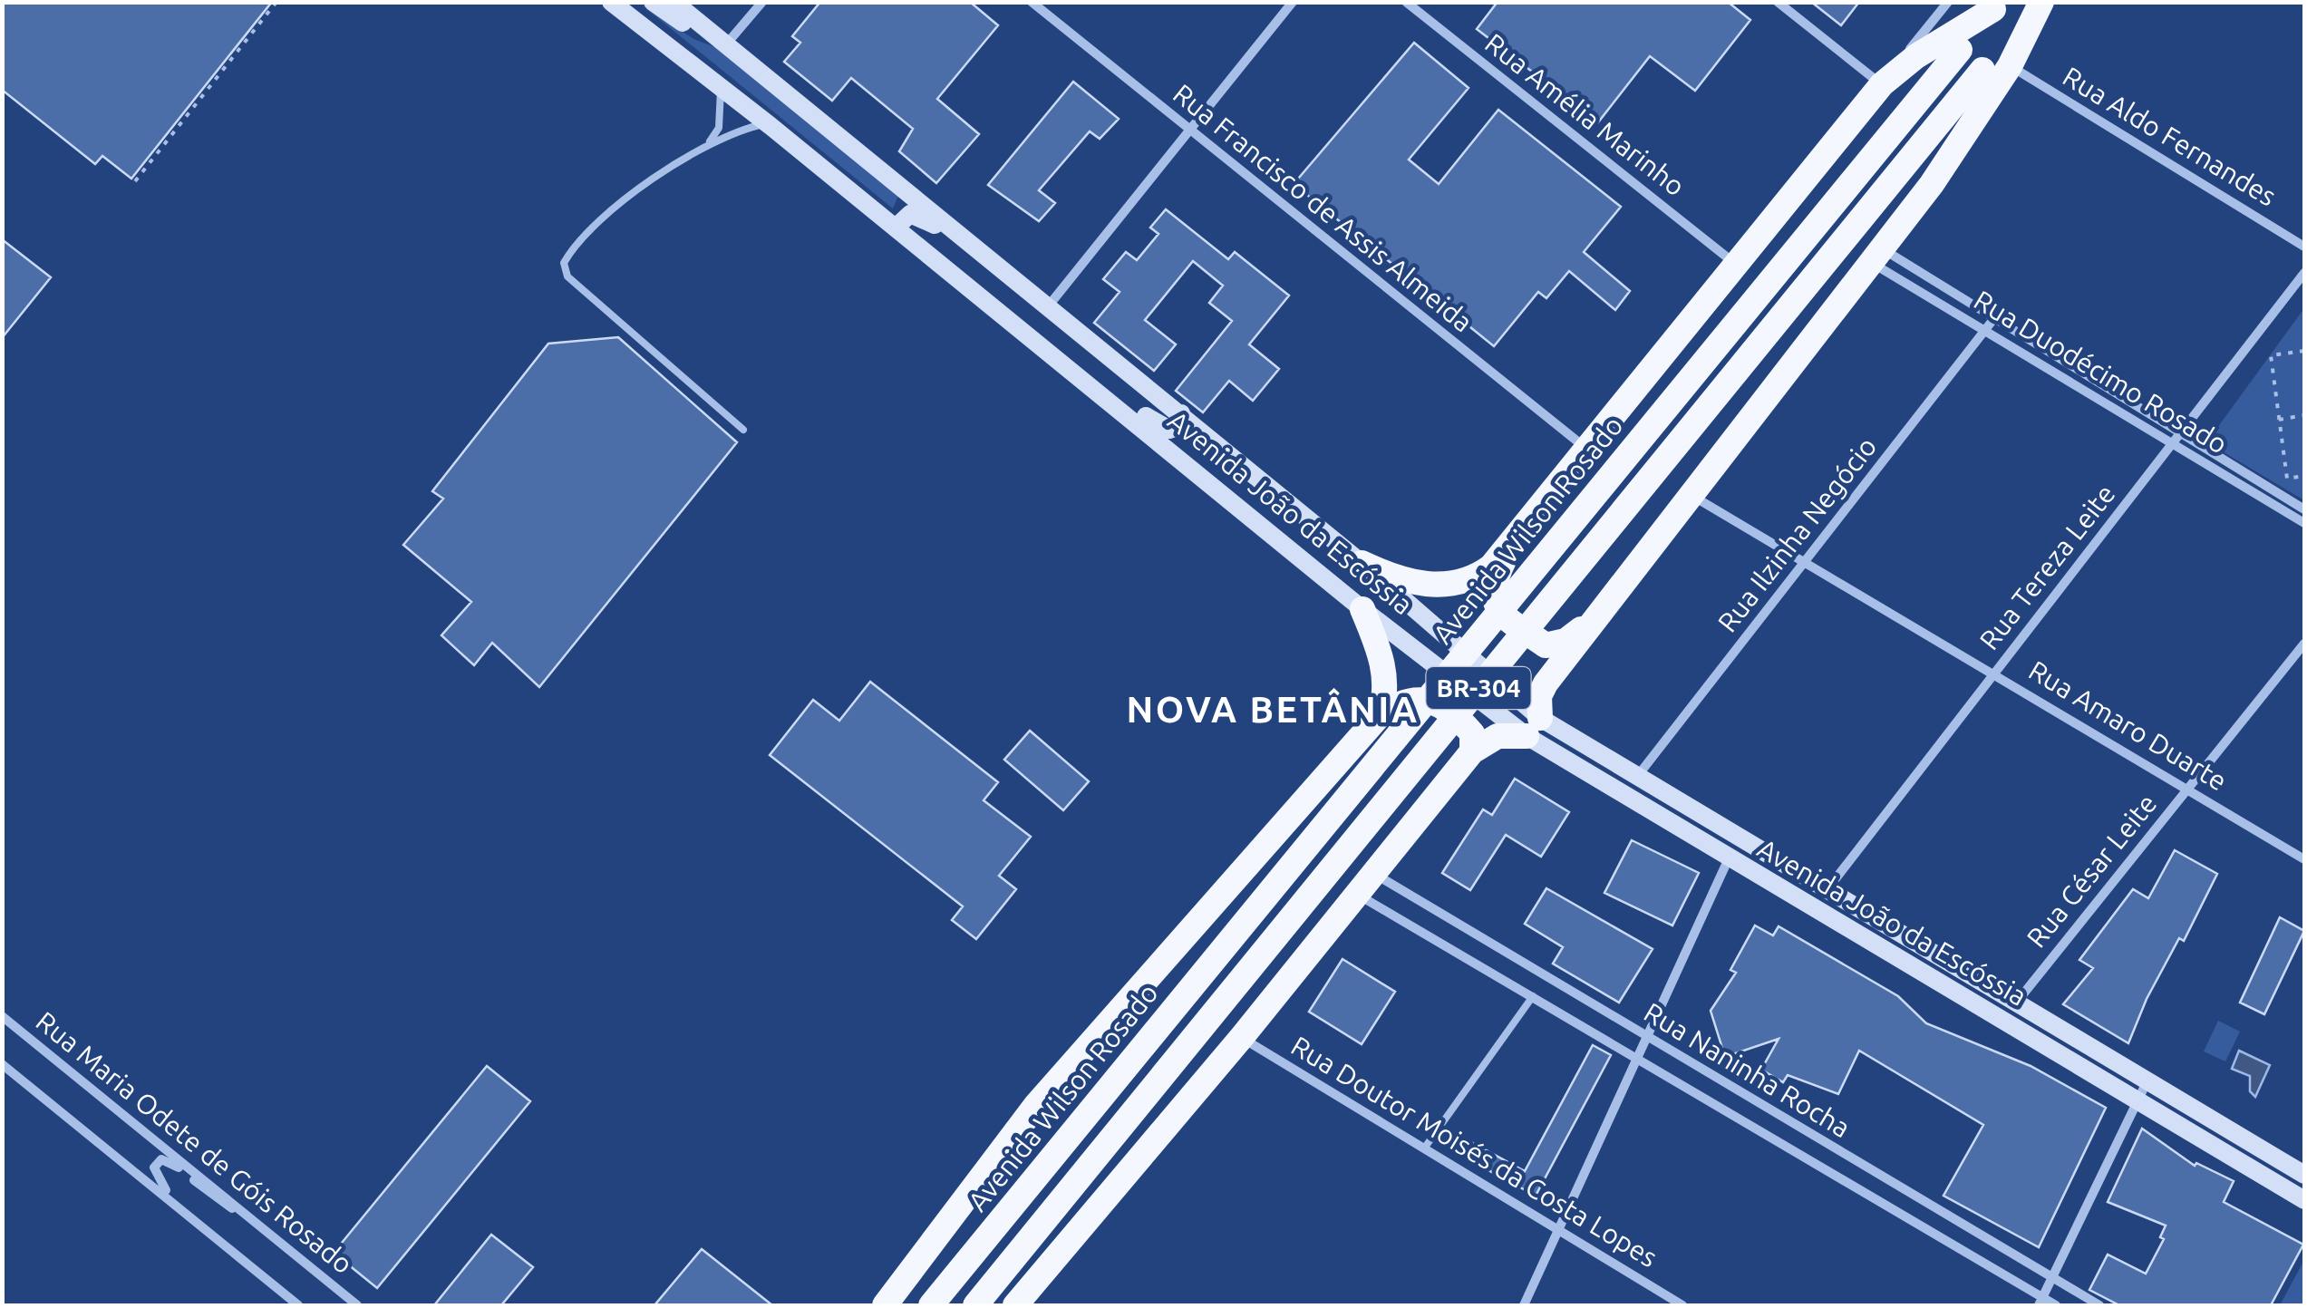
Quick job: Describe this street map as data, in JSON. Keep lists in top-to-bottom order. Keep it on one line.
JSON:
{"streets":{"highway":["Avenida Wilson Rosado","BR-304"],"main road":["Avenida João da Escóssia"],"street":["Rua Amélia Marinho","Rua Aldo Fernandes","Rua Francisco de Assis Almeida","Rua Duodécimo Rosado","Rua Ilzinha Negócio","Rua Tereza Leite","Rua Amaro Duarte","Rua César Leite","Rua Naninha Rocha","Rua Maria Odete de Góis Rosado","Rua Doutor Moisés da Costa Lopes"]},"crossings":[["Rua Duodécimo Rosado","Rua Ilzinha Negócio"],["Rua Duodécimo Rosado","Rua Tereza Leite"],["Avenida João da Escóssia","Rua Ilzinha Negócio"],["Avenida João da Escóssia","Rua Tereza Leite"],["Avenida João da Escóssia","Rua César Leite"],["Rua Ilzinha Negócio","Rua Amaro Duarte"],["Rua Tereza Leite","Rua Amaro Duarte"],["Rua Amaro Duarte","Rua César Leite"]],"districts":["NOVA BETÂNIA"]}
